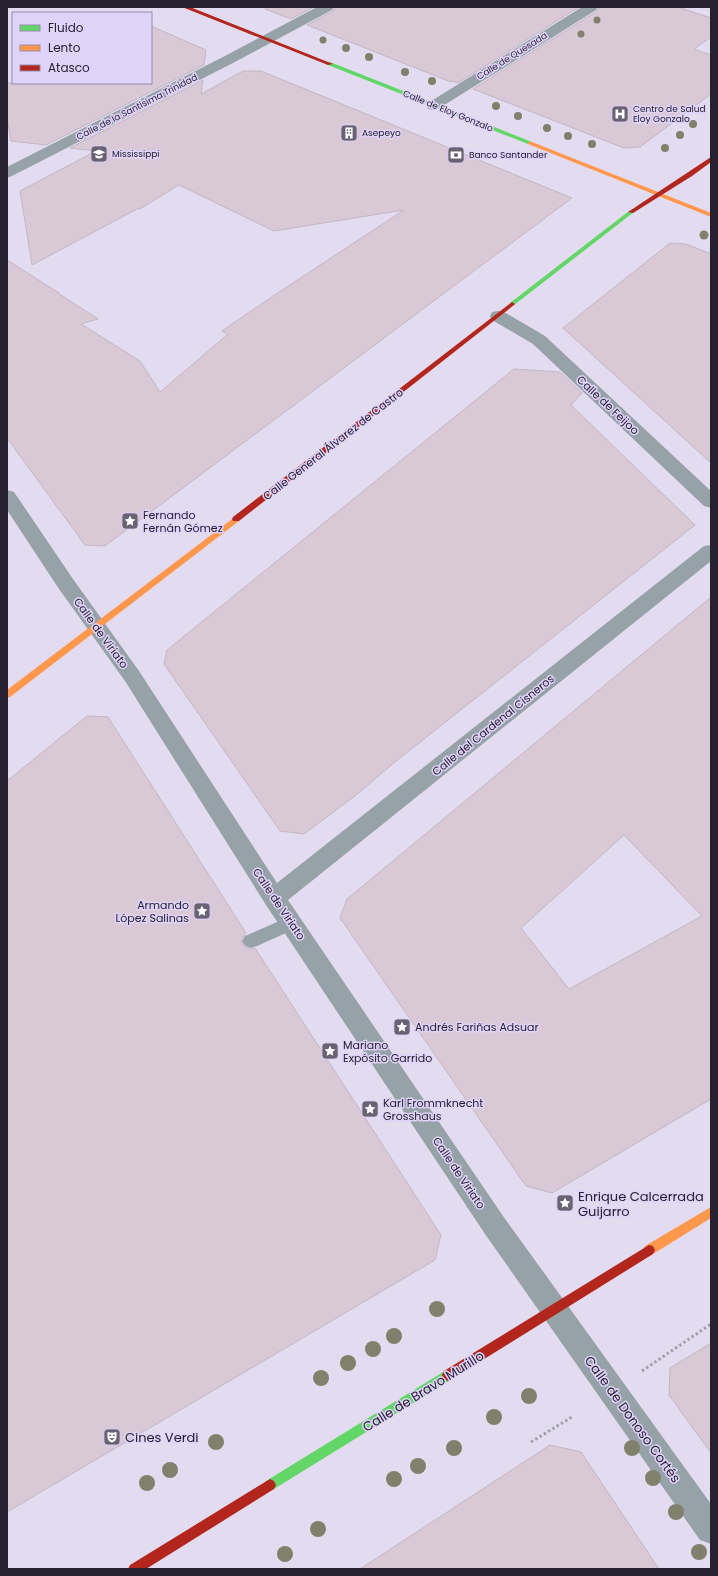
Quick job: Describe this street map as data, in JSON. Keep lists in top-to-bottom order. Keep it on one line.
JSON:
{"streets":{"street":["Calle de Quesada","Calle de la Santísima Trinidad","Calle de Eloy Gonzalo","Calle de Feijoo","Calle General Álvarez de Castro","Calle de Viriato","Calle del Cardenal Cisneros","Calle de Bravo Murillo","Calle de Donoso Cortés"]},"crossings":[["Calle de Quesada","Calle de Eloy Gonzalo"],["Calle de la Santísima Trinidad","Calle de Eloy Gonzalo"],["Calle de Eloy Gonzalo","Calle General Álvarez de Castro"],["Calle de Feijoo","Calle General Álvarez de Castro"],["Calle General Álvarez de Castro","Calle de Viriato"],["Calle de Viriato","Calle del Cardenal Cisneros"],["Calle de Viriato","Calle de Bravo Murillo"],["Calle de Viriato","Calle de Donoso Cortés"],["Calle de Bravo Murillo","Calle de Donoso Cortés"]],"places":{"hospital":["Centro de Salud Eloy Gonzalo"],"building":["Asepeyo"],"school or university":["Mississippi"],"bank":["Banco Santander"],"place":["Fernando Fernán Gómez","Armando López Salinas","Andrés Fariñas Adsuar","Mariano Expósito Garrido","Karl Frommknecht Grosshaus","Enrique Calcerrada Guijarro"],"theatre":["Cines Verdi"]},"legend":["Fluido","Lento","Atasco"]}
